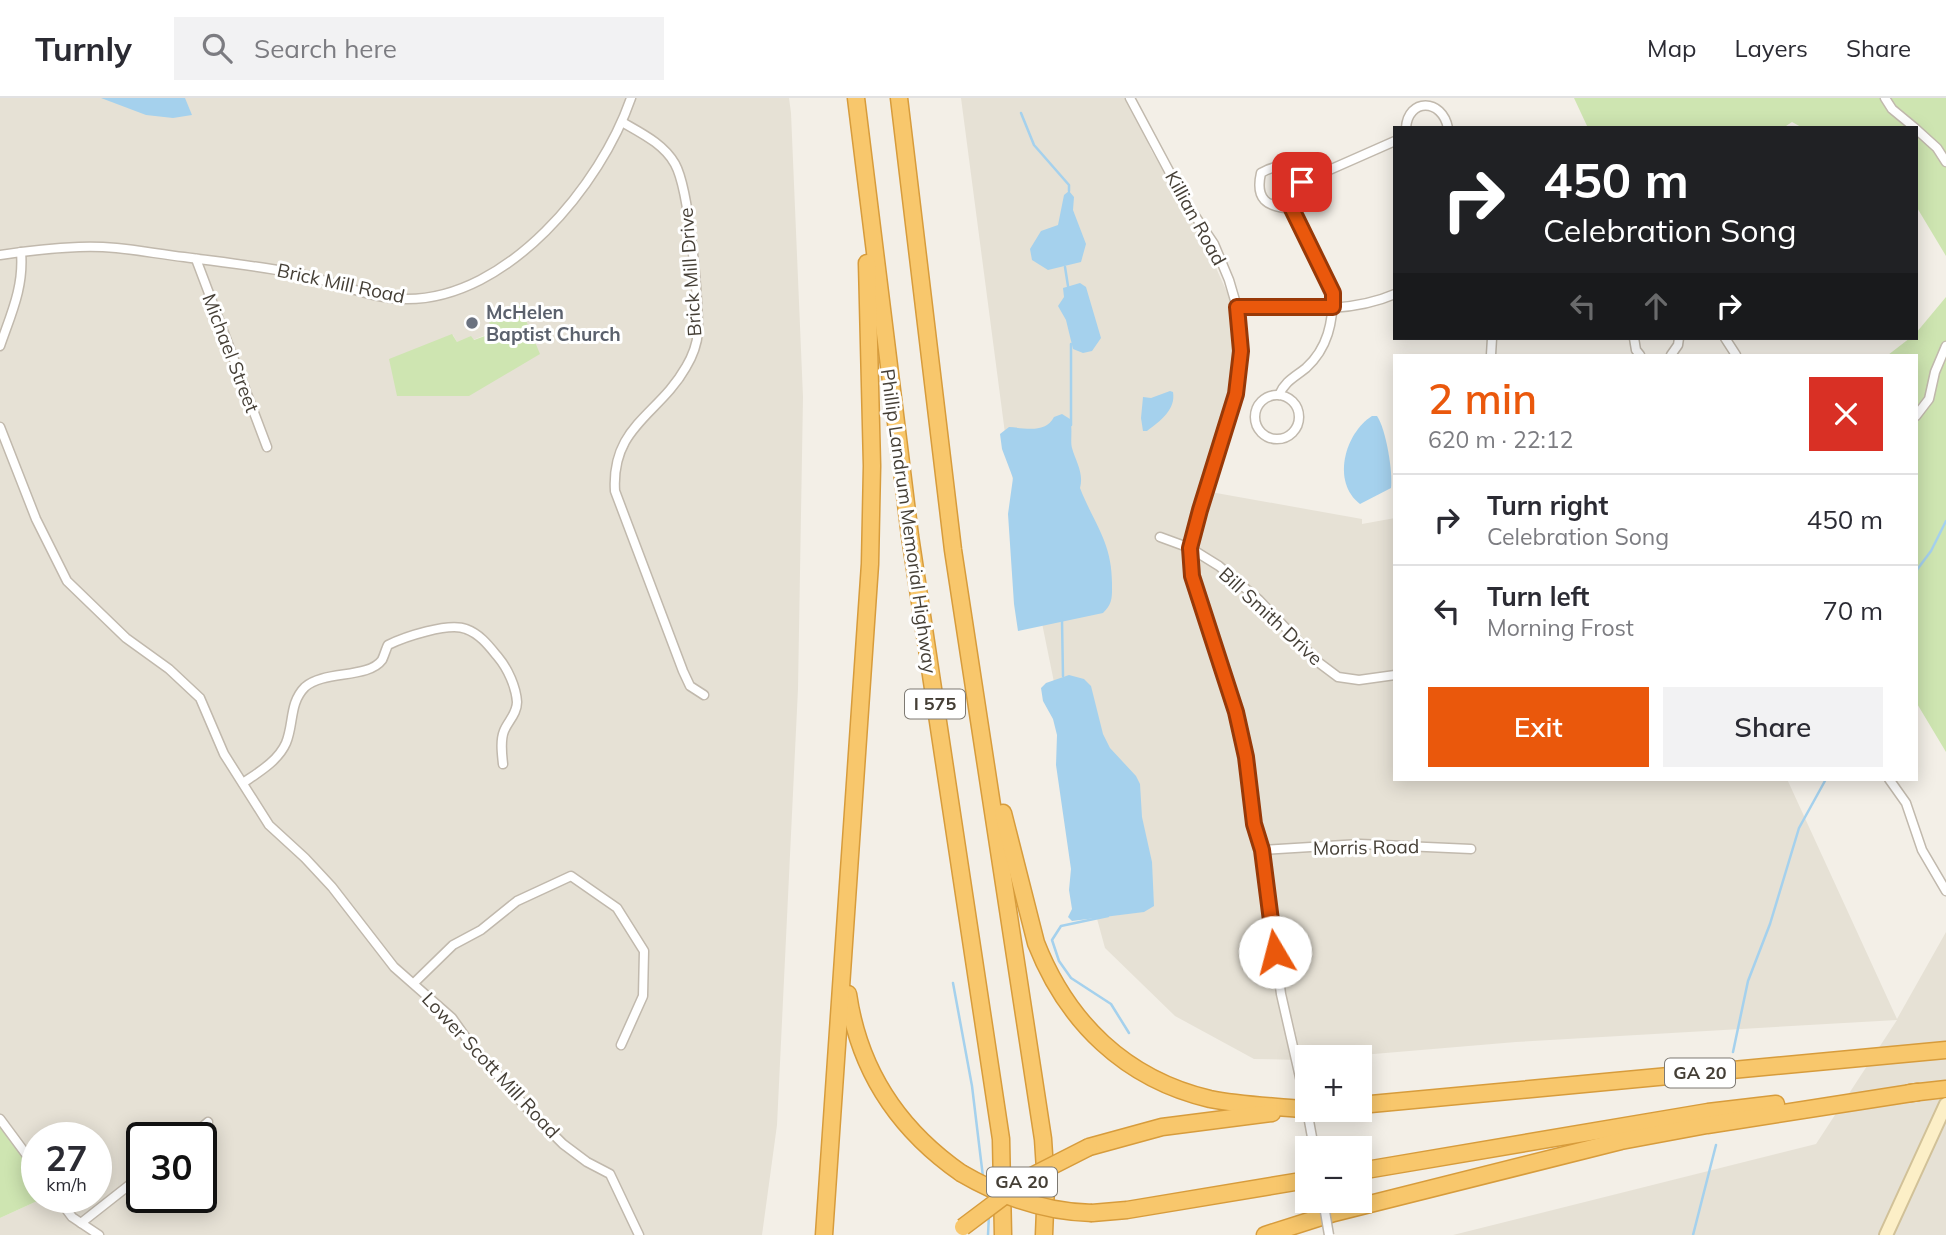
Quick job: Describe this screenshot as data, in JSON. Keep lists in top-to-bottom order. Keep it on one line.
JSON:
{"streets":{"highway":["Phillip Landrum Memorial Highway","I 575","GA 20"],"street":["Killian Road","Brick Mill Drive","Brick Mill Road","Michael Street","Bill Smith Drive","Morris Road","Lower Scott Mill Road"]},"crossings":[["Killian Road","Bill Smith Drive"],["Killian Road","Morris Road"],["Brick Mill Drive","Brick Mill Road"],["Brick Mill Road","Michael Street"]],"places":["McHelen Baptist Church"],"page":{"header":"Turnly","search":"Search here","nav":["Map","Layers","Share"],"turn":["450 m","Celebration Song"],"heading":["2 min","620 m · 22:12"],"list":[{"name":"Turn right","note":"Celebration Song","value":"450 m"},{"name":"Turn left","note":"Morning Frost","value":"70 m"}],"buttons":["Exit","Share"],"map_buttons":["+","−"],"speed":"27 km/h","limit":"30"}}
